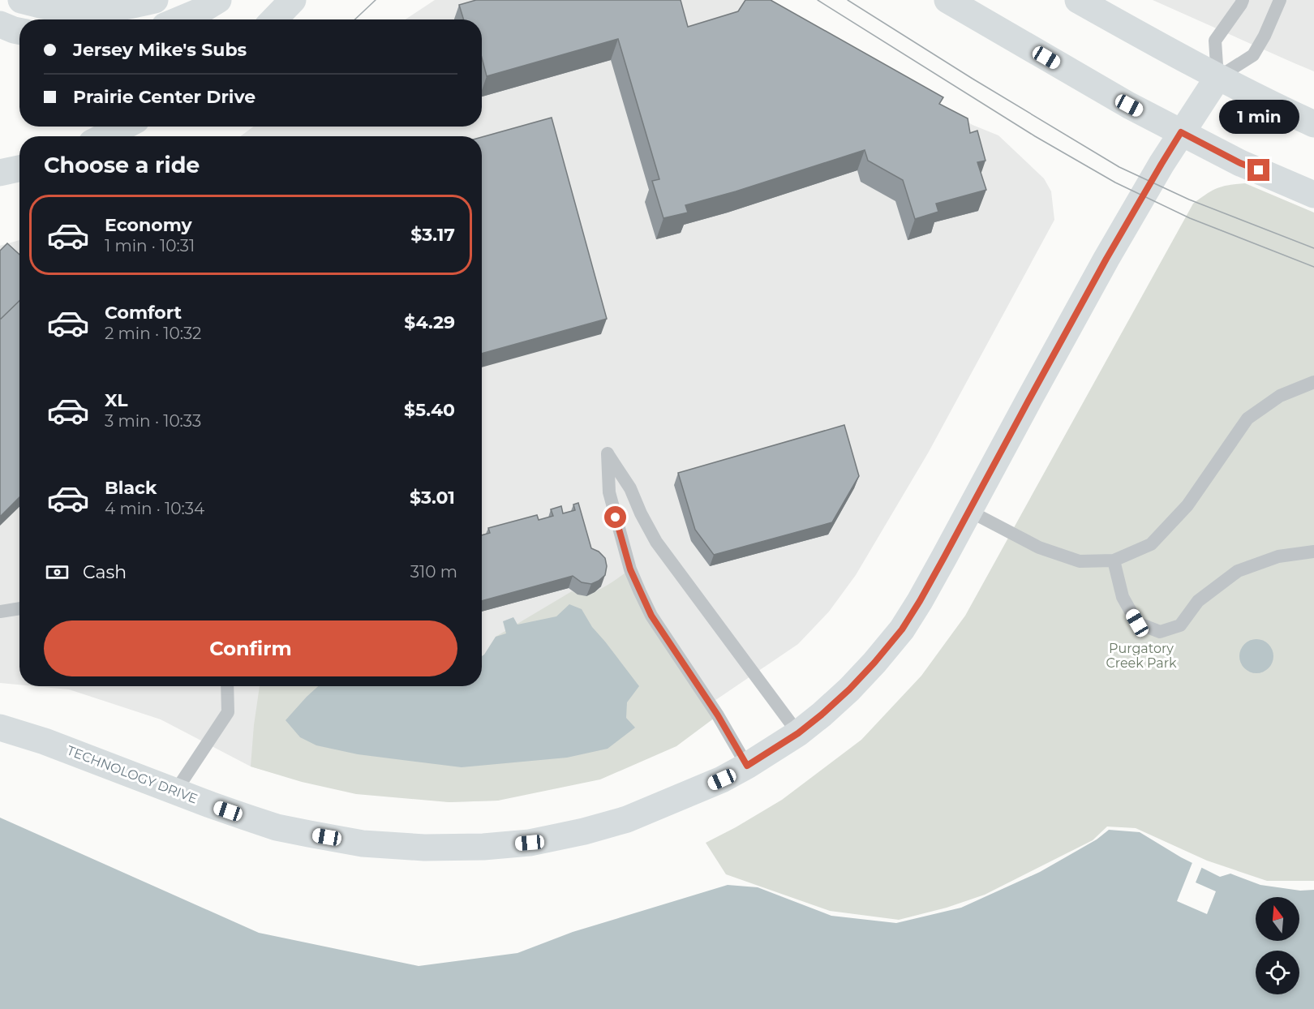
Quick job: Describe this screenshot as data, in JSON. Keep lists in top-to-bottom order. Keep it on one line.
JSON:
{"streets":{"main road":["TECHNOLOGY DRIVE"]},"parks":["Purgatory Creek Park"],"north":"top","page":{"banner":["Jersey Mike's Subs","Prairie Center Drive"],"bubble":"1 min","heading":"Choose a ride","list":[{"name":"Economy","note":"1 min · 10:31","value":"$3.17"},{"name":"Comfort","note":"2 min · 10:32","value":"$4.29"},{"name":"XL","note":"3 min · 10:33","value":"$5.40"},{"name":"Black","note":"4 min · 10:34","value":"$3.01"}],"pay":["Cash","310 m"],"buttons":"Confirm"}}
